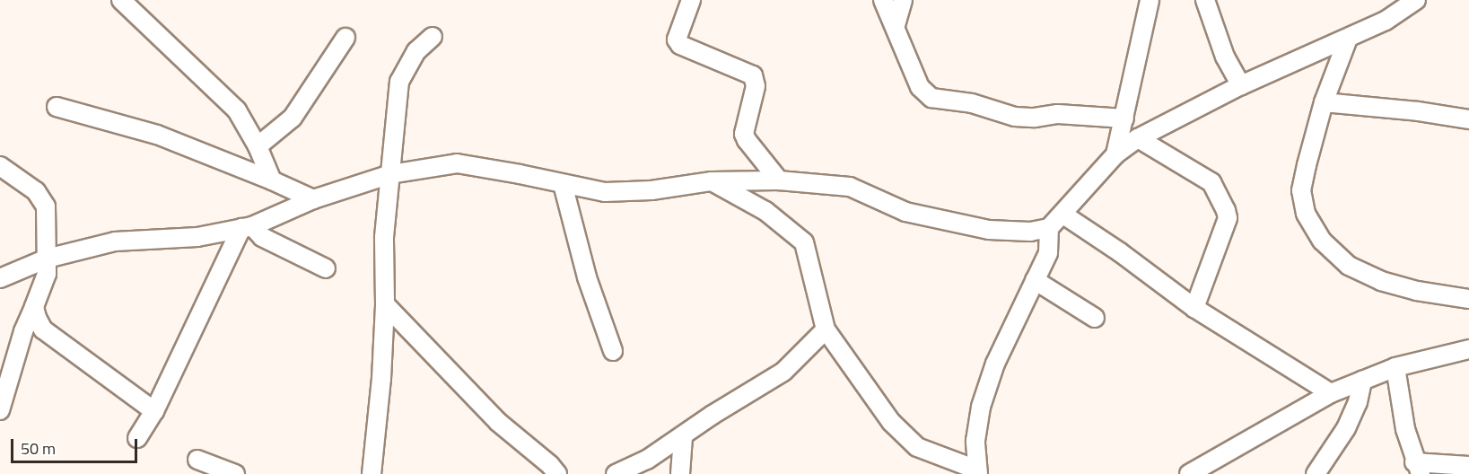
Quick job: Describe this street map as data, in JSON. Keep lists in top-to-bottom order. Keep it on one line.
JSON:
{"scale_bar":"50 m"}
